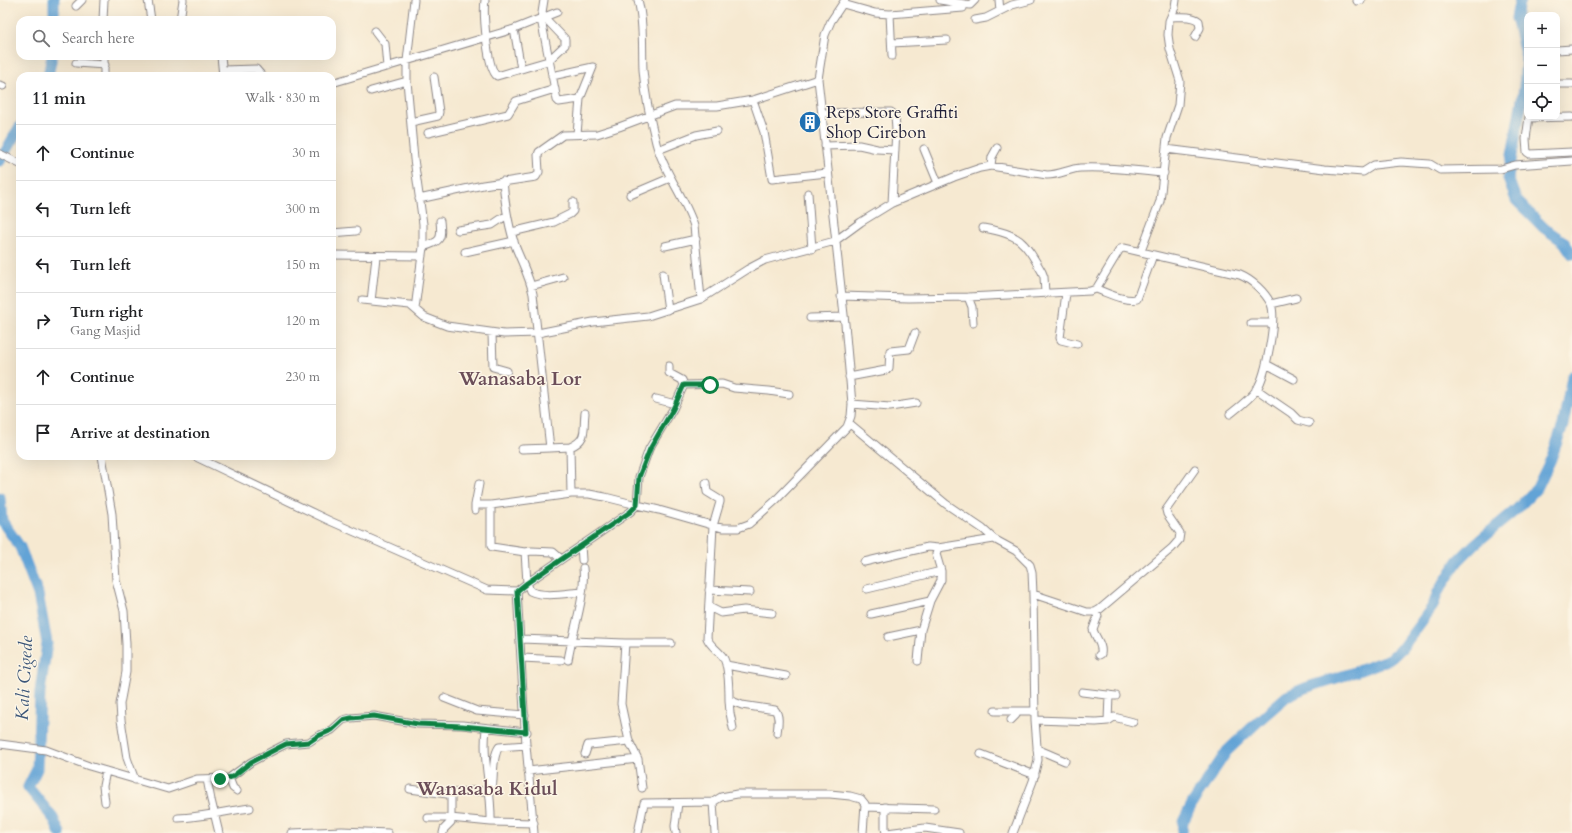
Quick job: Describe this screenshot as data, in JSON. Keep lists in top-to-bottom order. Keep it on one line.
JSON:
{"districts":["Wanasaba Lor","Wanasaba Kidul"],"water":["Kali Cigede"],"places":{"building":["Reps Store Graffiti Shop Cirebon"]},"page":{"map_buttons":["+","−"],"search":"Search here","heading":["11 min","Walk · 830 m"],"list":[["Continue","30 m"],["Turn left","300 m"],["Turn left","150 m"],["Turn right","Gang Masjid","120 m"],["Continue","230 m"],"Arrive at destination"]}}
